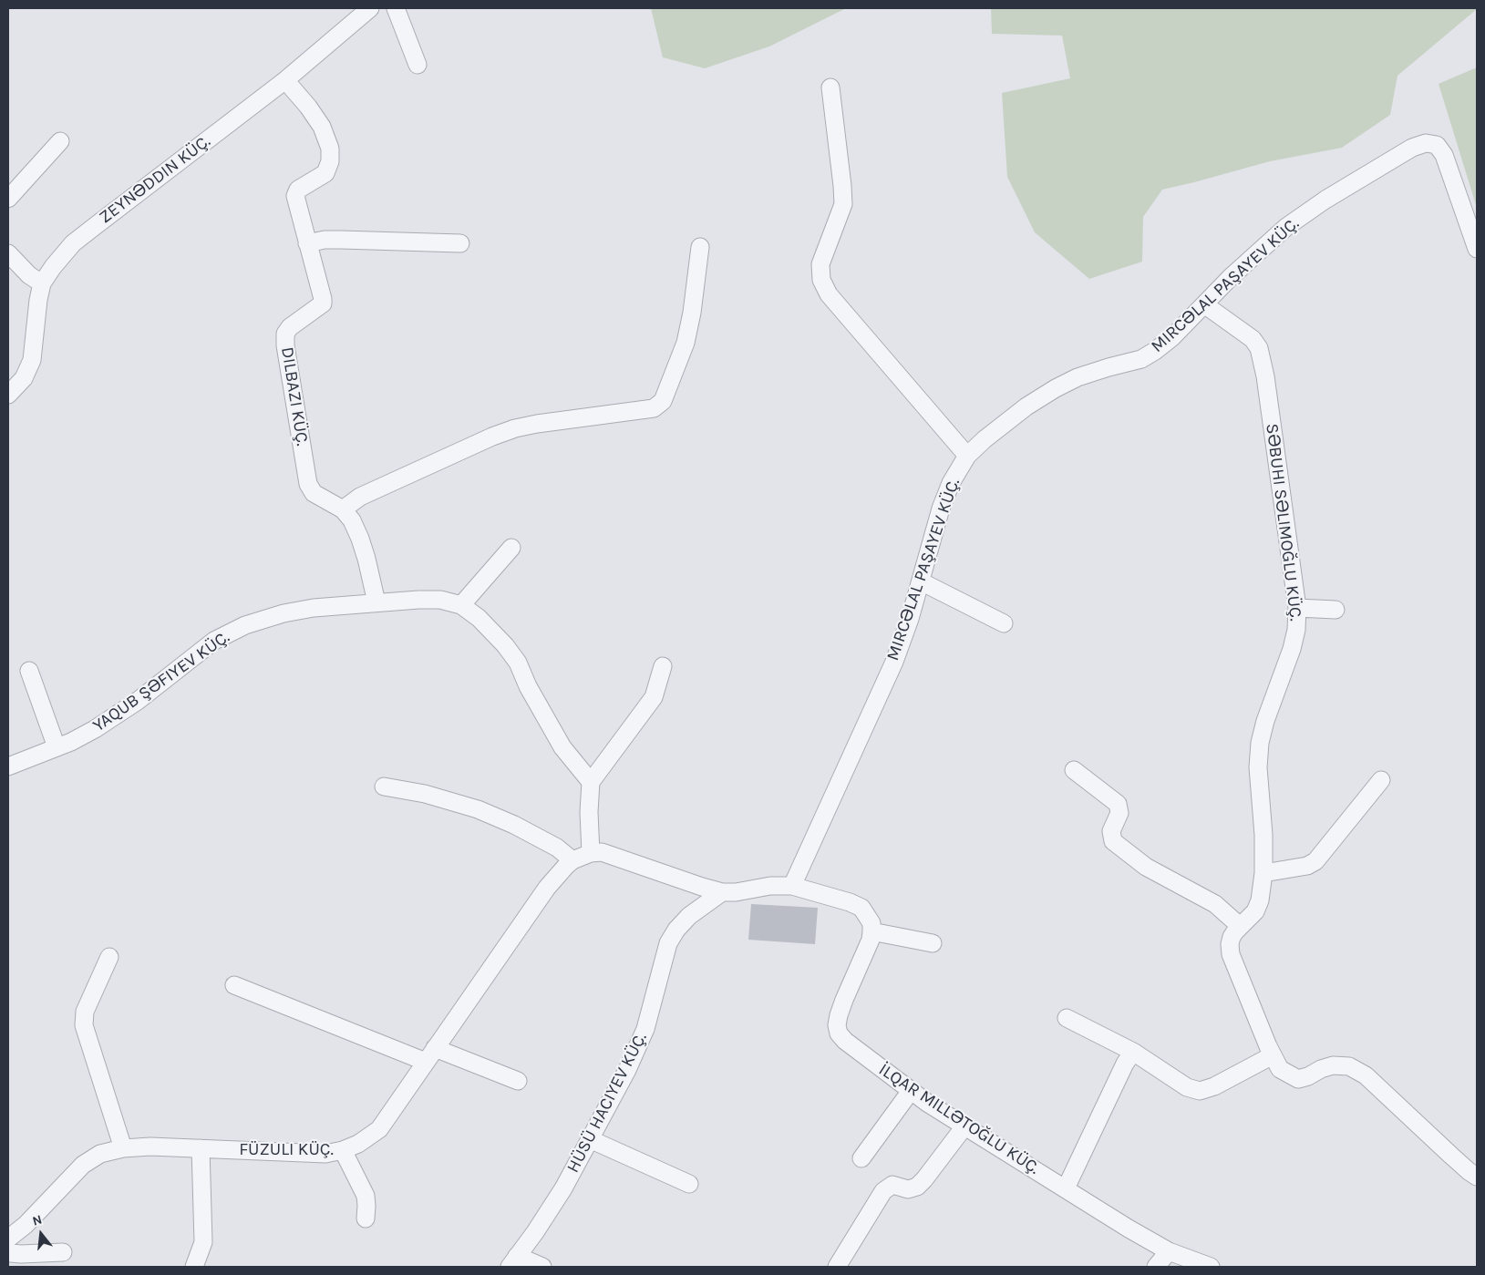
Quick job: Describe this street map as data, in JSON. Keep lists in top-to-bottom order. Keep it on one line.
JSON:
{"streets":{"street":["ZEYNƏDDIN KÜÇ.","MIRCƏLAL PAŞAYEV KÜÇ.","DILBAZI KÜÇ.","SƏBUHI SƏLIMOĞLU KÜÇ.","YAQUB ŞƏFIYEV KÜÇ.","İLQAR MILLƏTOĞLU KÜÇ.","FÜZULI KÜÇ."]},"crossings":[["ZEYNƏDDIN KÜÇ.","DILBAZI KÜÇ."],["MIRCƏLAL PAŞAYEV KÜÇ.","SƏBUHI SƏLIMOĞLU KÜÇ."],["DILBAZI KÜÇ.","YAQUB ŞƏFIYEV KÜÇ."]],"north":"top"}
